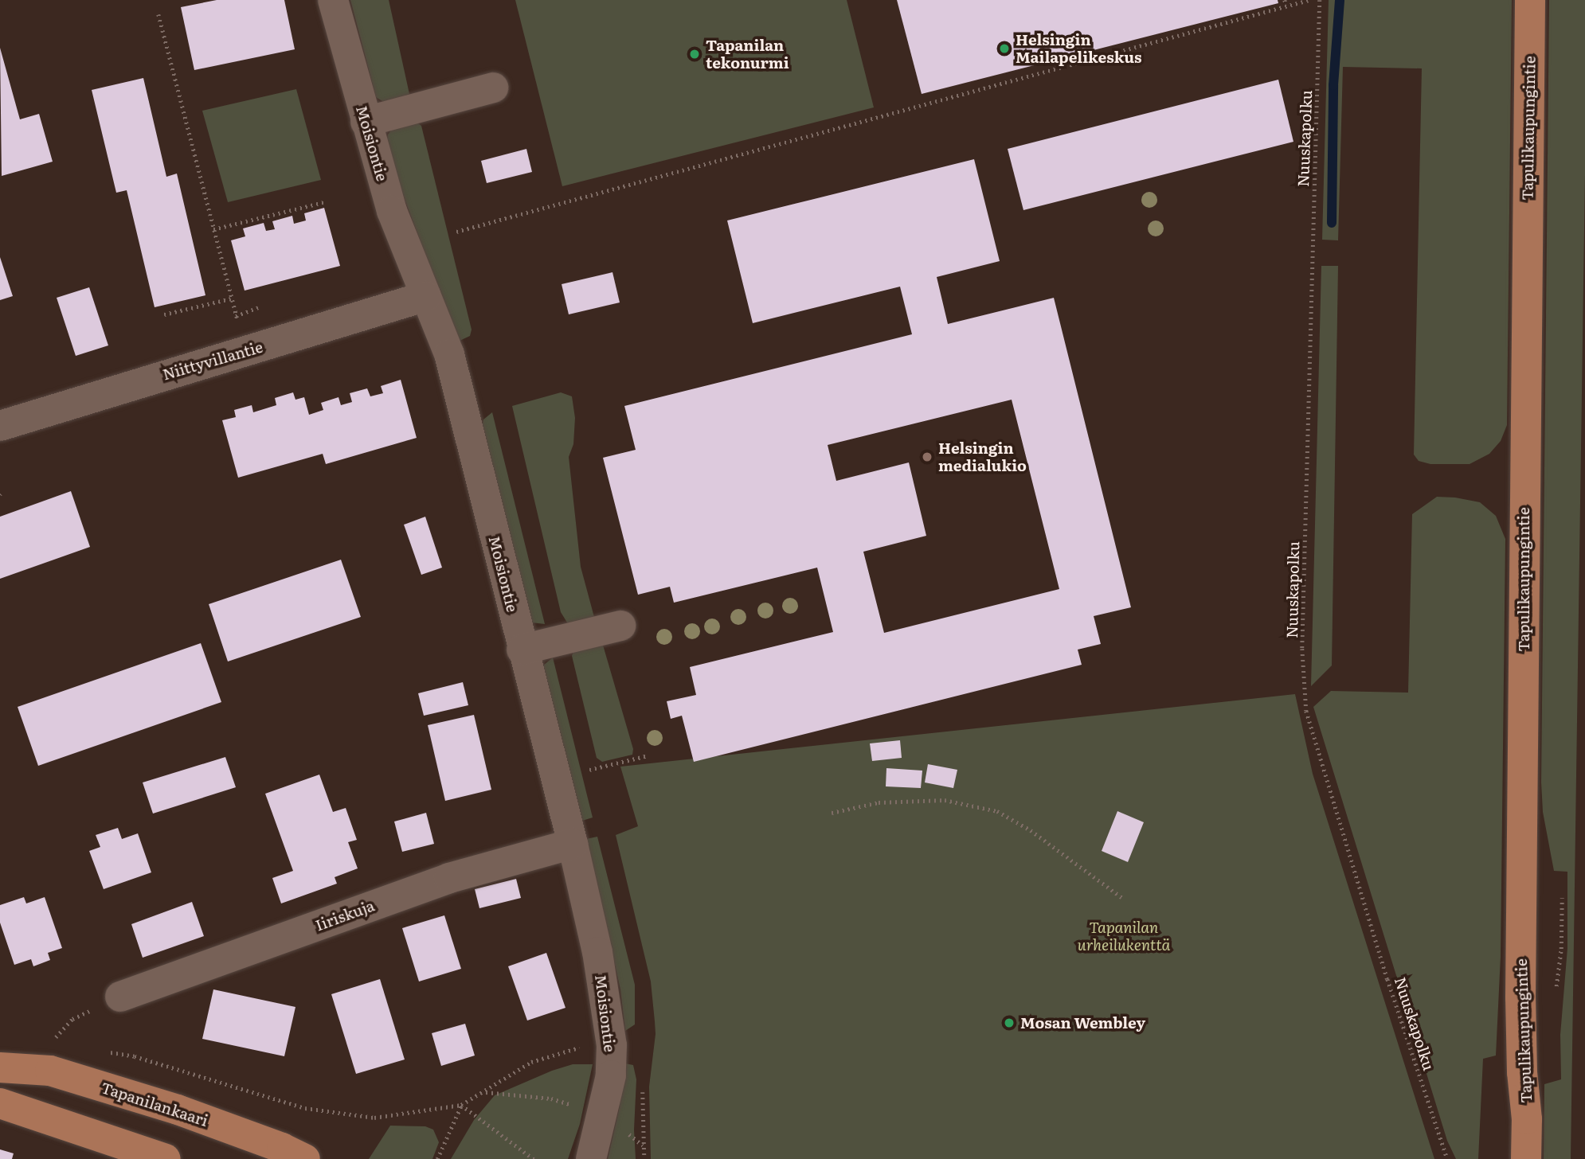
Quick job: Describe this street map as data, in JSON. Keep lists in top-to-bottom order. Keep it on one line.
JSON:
{"streets":{"main road":["Tapulikaupungintie","Tapanilankaari"],"street":["Moisiontie","Niittyvillantie","Iiriskuja"],"path":["Nuuskapolku"]},"crossings":[["Moisiontie","Niittyvillantie"],["Moisiontie","Iiriskuja"]],"parks":["Tapanilan urheilukenttä"],"places":["Helsingin Mailapelikeskus","Tapanilan tekonurmi","Helsingin medialukio","Mosan Wembley"]}
